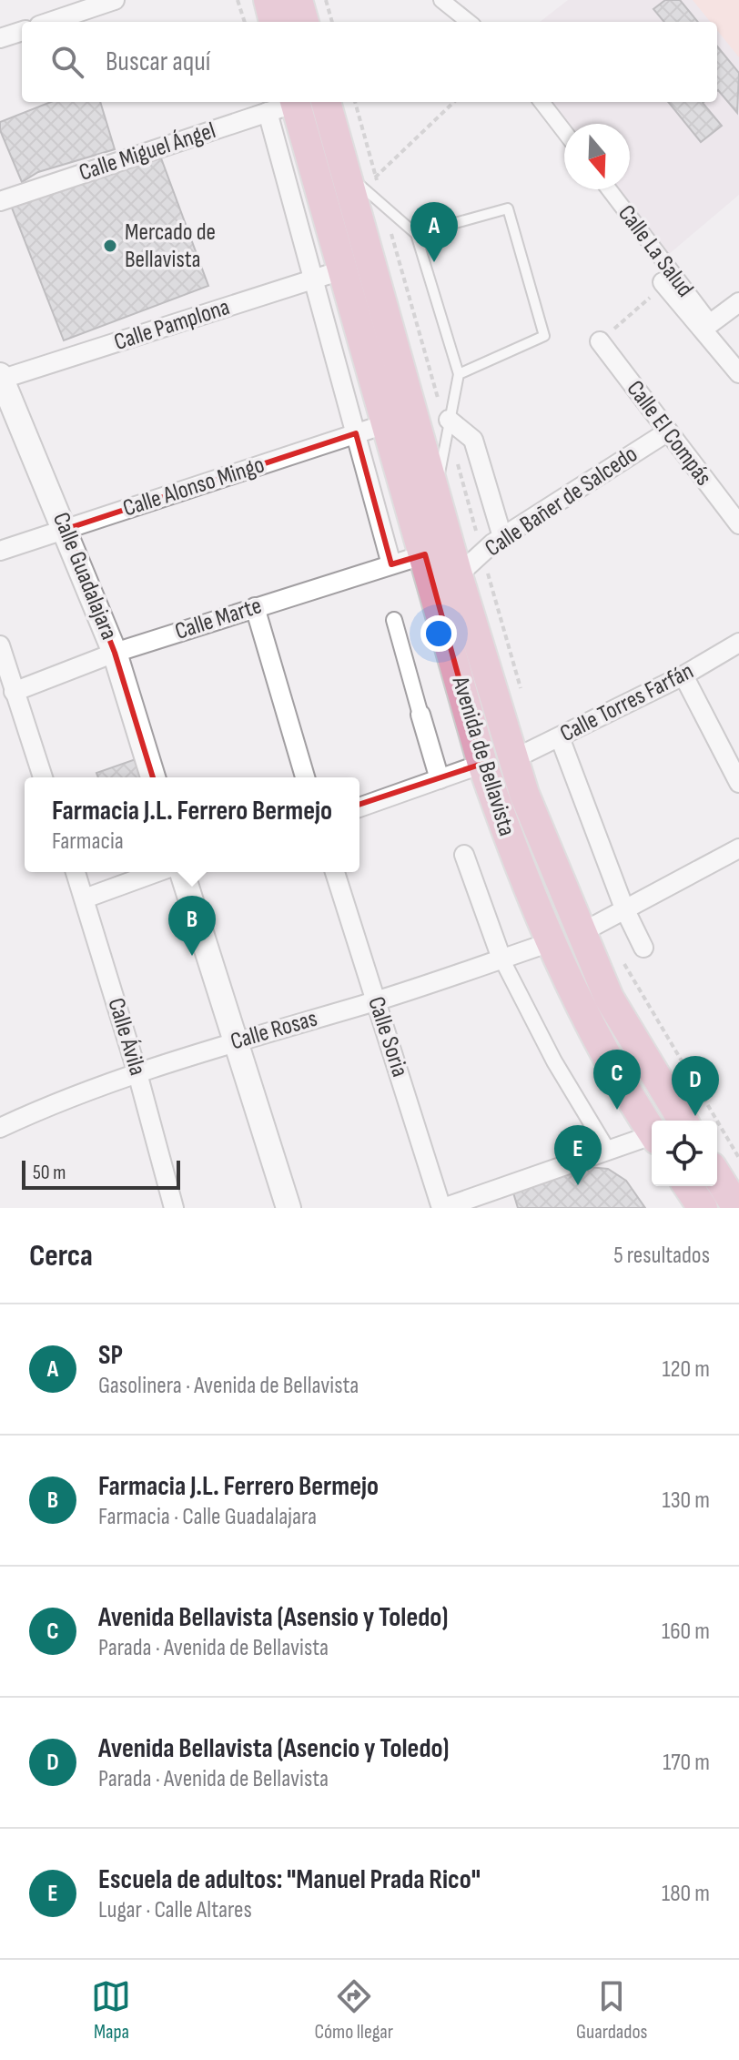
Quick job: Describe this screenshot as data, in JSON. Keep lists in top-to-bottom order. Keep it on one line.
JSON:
{"streets":{"main road":["Avenida de Bellavista"],"street":["Calle Miguel Ángel","Calle La Salud","Calle Pamplona","Calle El Compás","Calle Alonso Mingo","Calle Bañer de Salcedo","Calle Guadalajara","Calle Marte","Calle Torres Farfán","Calle Rosas","Calle Ávila","Calle Soria"]},"crossings":[["Calle Pamplona","Calle Guadalajara"],["Calle Pamplona","Avenida de Bellavista"],["Calle El Compás","Calle Bañer de Salcedo"],["Calle Alonso Mingo","Calle Guadalajara"],["Calle Alonso Mingo","Avenida de Bellavista"],["Calle Bañer de Salcedo","Avenida de Bellavista"],["Calle Guadalajara","Calle Marte"],["Calle Marte","Avenida de Bellavista"],["Calle Torres Farfán","Avenida de Bellavista"],["Avenida de Bellavista","Calle Rosas"],["Calle Rosas","Calle Ávila"],["Calle Rosas","Calle Soria"]],"places":["Mercado de Bellavista"],"scale_bar":"50 m","north":"bottom","page":{"search":"Buscar aquí","pins":["A","B","C","D","E"],"popup":["Farmacia J.L. Ferrero Bermejo","Farmacia"],"scale":"50 m","heading":["Cerca","5 resultados"],"list":[{"mark":"A","name":"SP","note":"Gasolinera · Avenida de Bellavista","value":"120 m"},{"mark":"B","name":"Farmacia J.L. Ferrero Bermejo","note":"Farmacia · Calle Guadalajara","value":"130 m"},{"mark":"C","name":"Avenida Bellavista (Asensio y Toledo)","note":"Parada · Avenida de Bellavista","value":"160 m"},{"mark":"D","name":"Avenida Bellavista (Asencio y Toledo)","note":"Parada · Avenida de Bellavista","value":"170 m"},{"mark":"E","name":"Escuela de adultos: \"Manuel Prada Rico\"","note":"Lugar · Calle Altares","value":"180 m"}],"nav":["Mapa","Cómo llegar","Guardados"]}}
